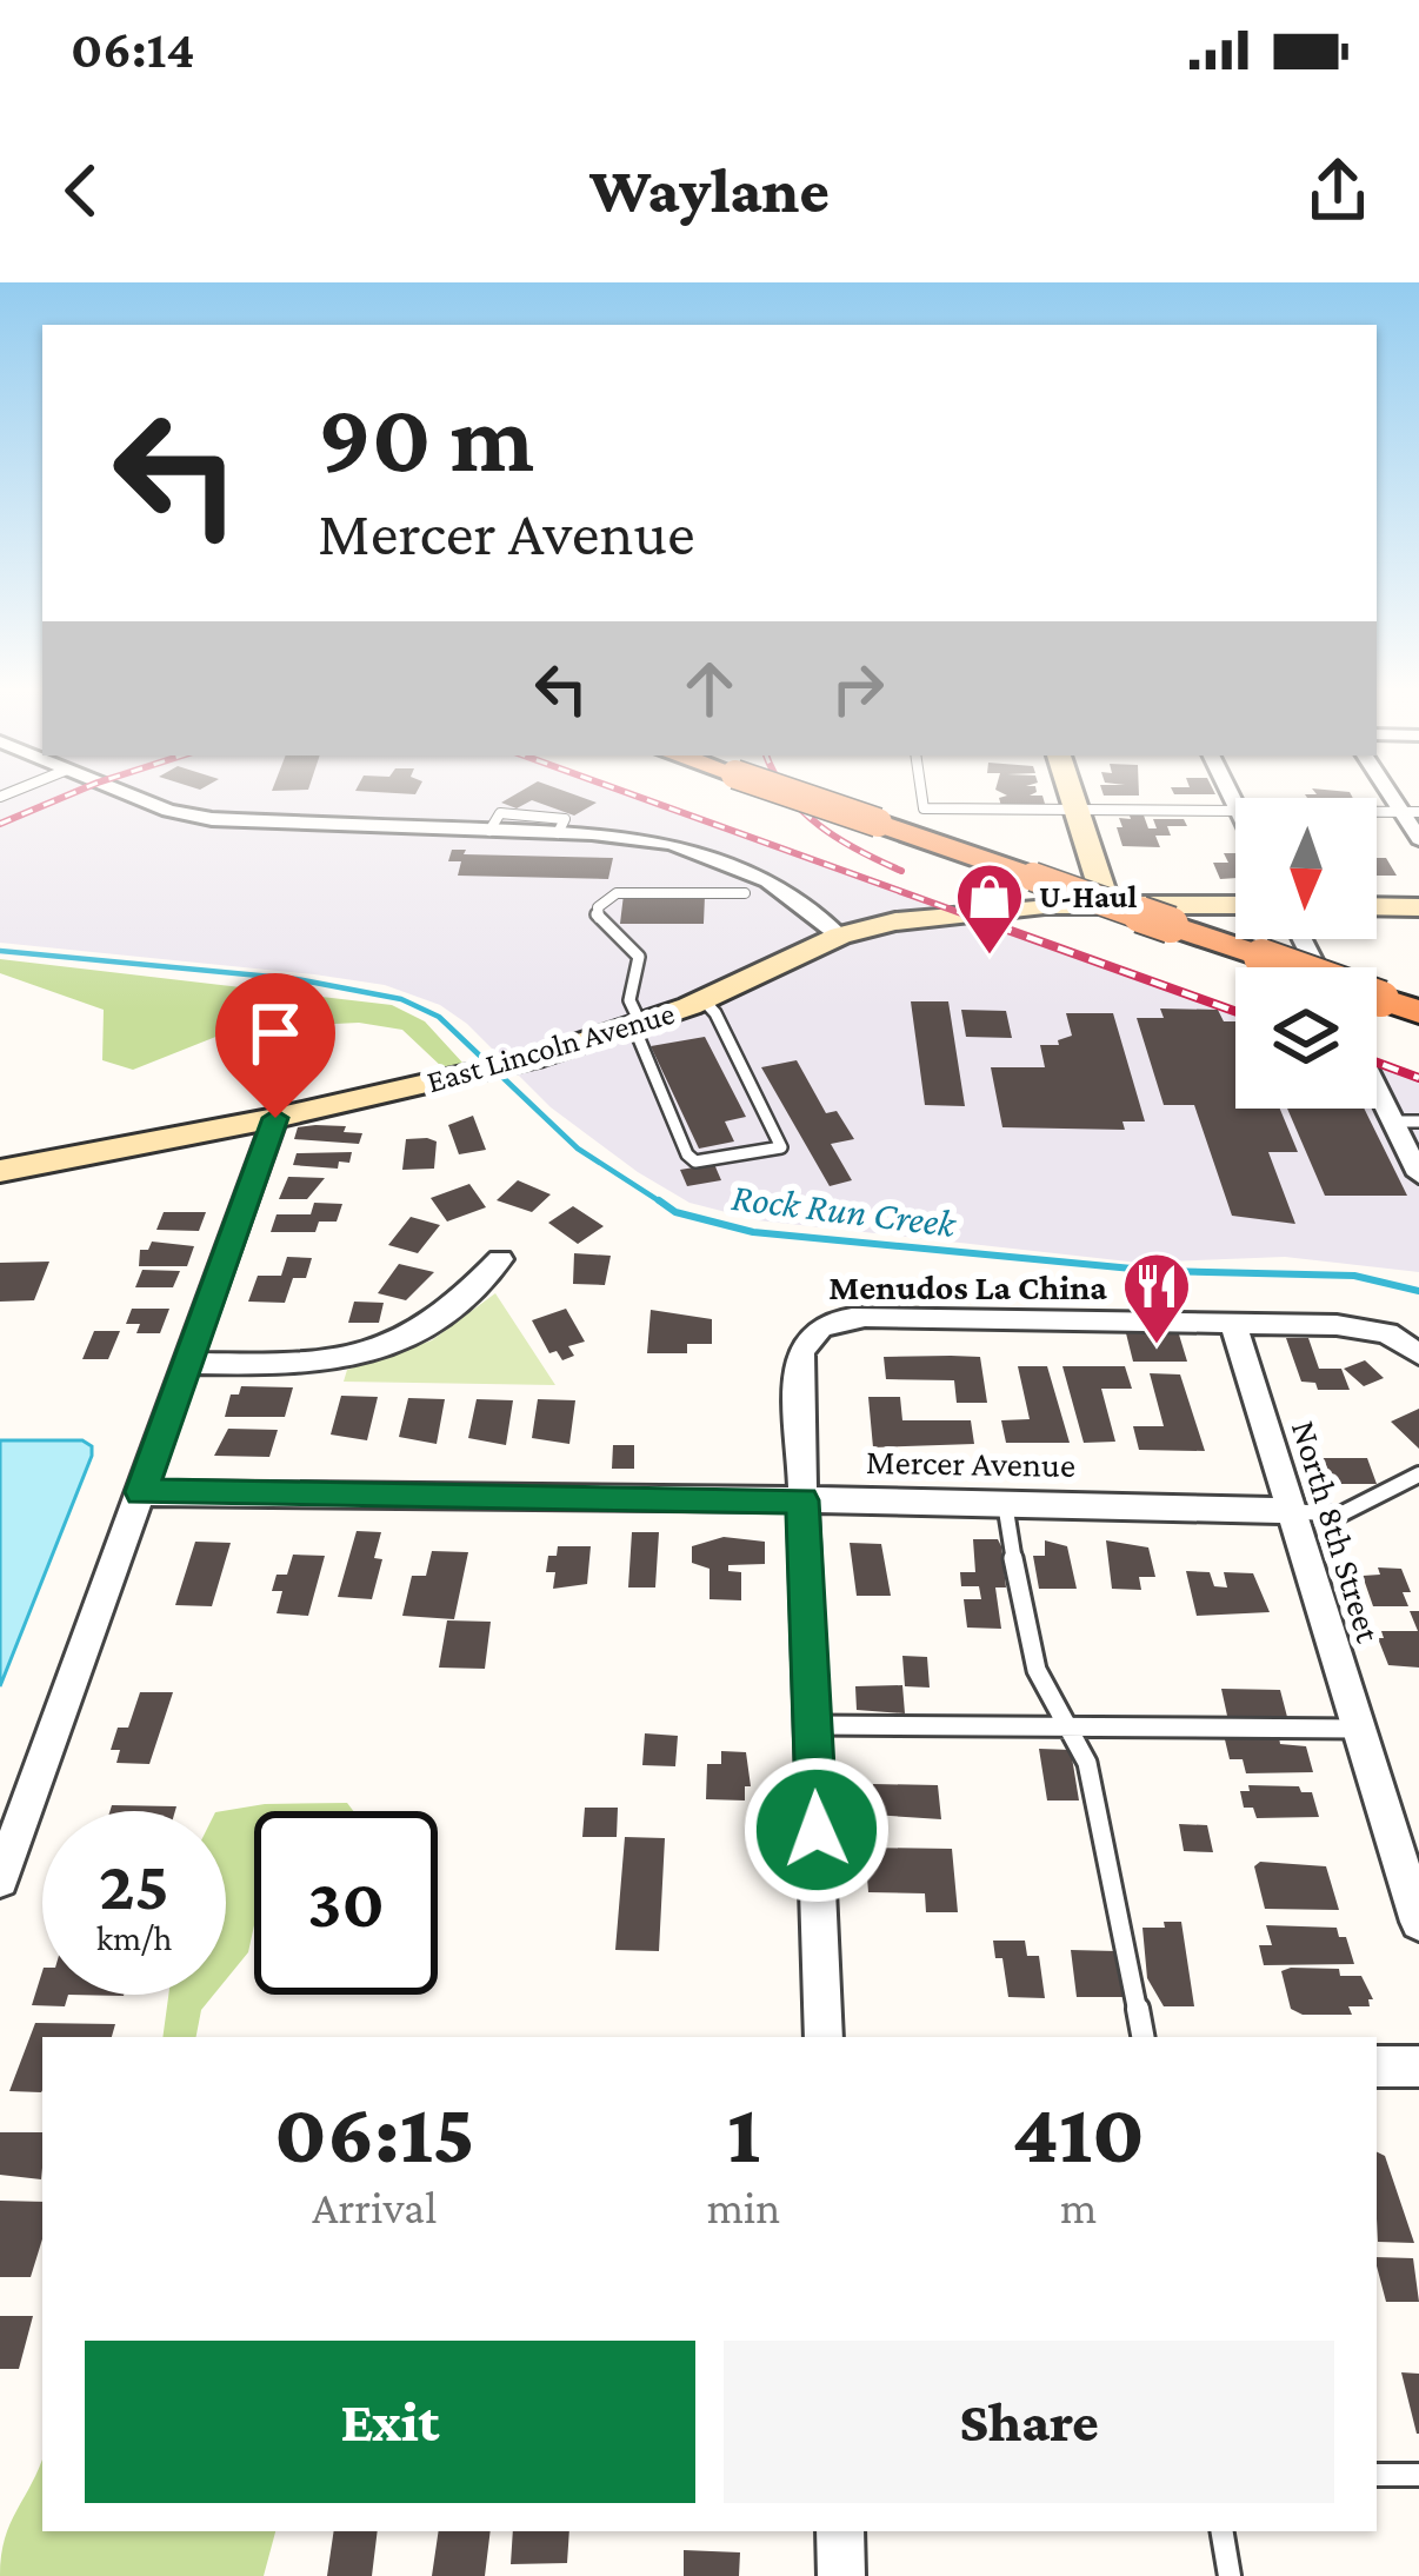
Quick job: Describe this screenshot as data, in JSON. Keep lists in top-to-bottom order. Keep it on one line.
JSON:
{"streets":{"main road":["East Lincoln Avenue"],"street":["Mercer Avenue","North 8th Street"]},"crossings":[["Mercer Avenue","North 8th Street"]],"water":["Rock Run Creek"],"places":{"shop":["U-Haul"],"restaurant":["Menudos La China"]},"north":"bottom","page":{"status":"06:14","header":"Waylane","turn":["90 m","Mercer Avenue"],"speed":"25 km/h","limit":"30","eta":["06:15","Arrival","1","min","410","m"],"buttons":["Exit","Share"]}}
